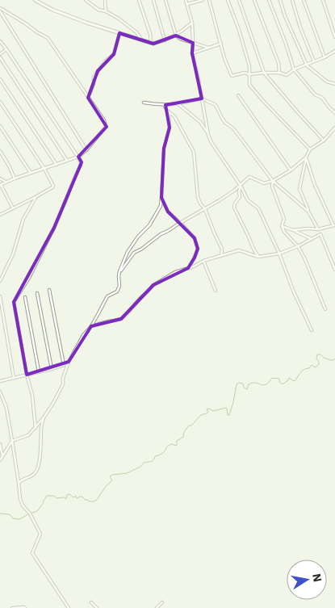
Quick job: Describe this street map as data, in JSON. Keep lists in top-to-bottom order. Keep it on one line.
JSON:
{"north":"right"}
